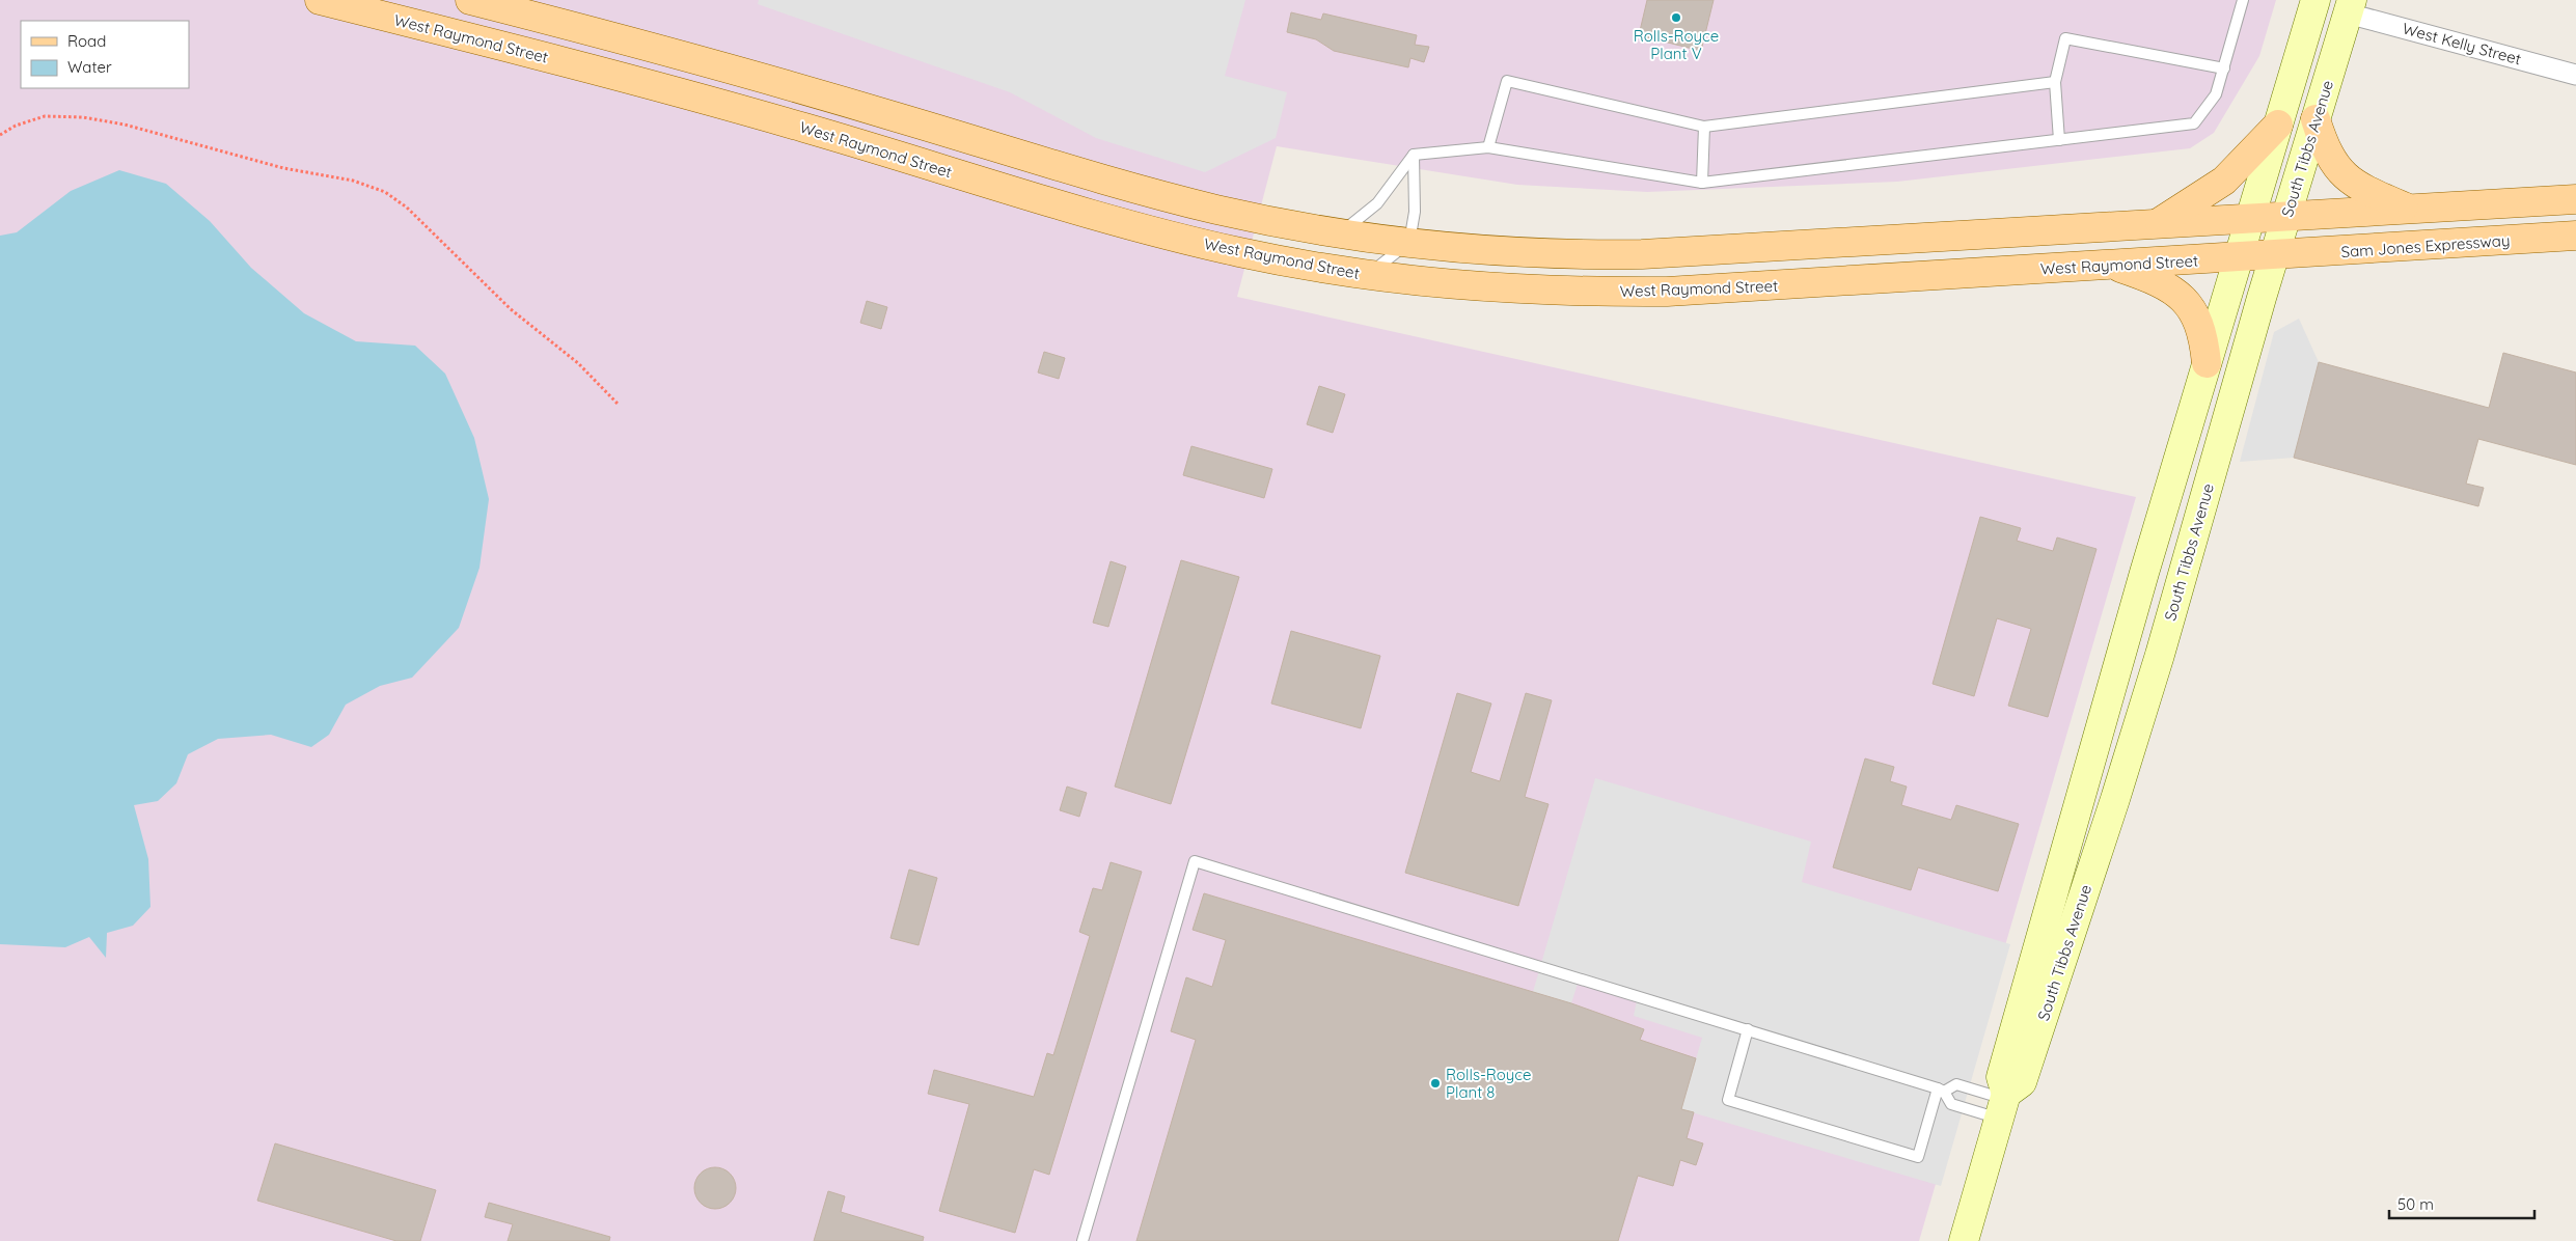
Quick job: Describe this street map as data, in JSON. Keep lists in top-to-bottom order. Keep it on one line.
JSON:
{"streets":{"main road":["West Raymond Street","South Tibbs Avenue","Sam Jones Expressway"],"street":["West Kelly Street"]},"crossings":[["West Raymond Street","South Tibbs Avenue"],["West Raymond Street","Sam Jones Expressway"],["West Kelly Street","South Tibbs Avenue"],["South Tibbs Avenue","Sam Jones Expressway"]],"places":["Rolls-Royce Plant V","Rolls-Royce Plant 8"],"legend":["Road","Water"],"scale_bar":"50 m"}
